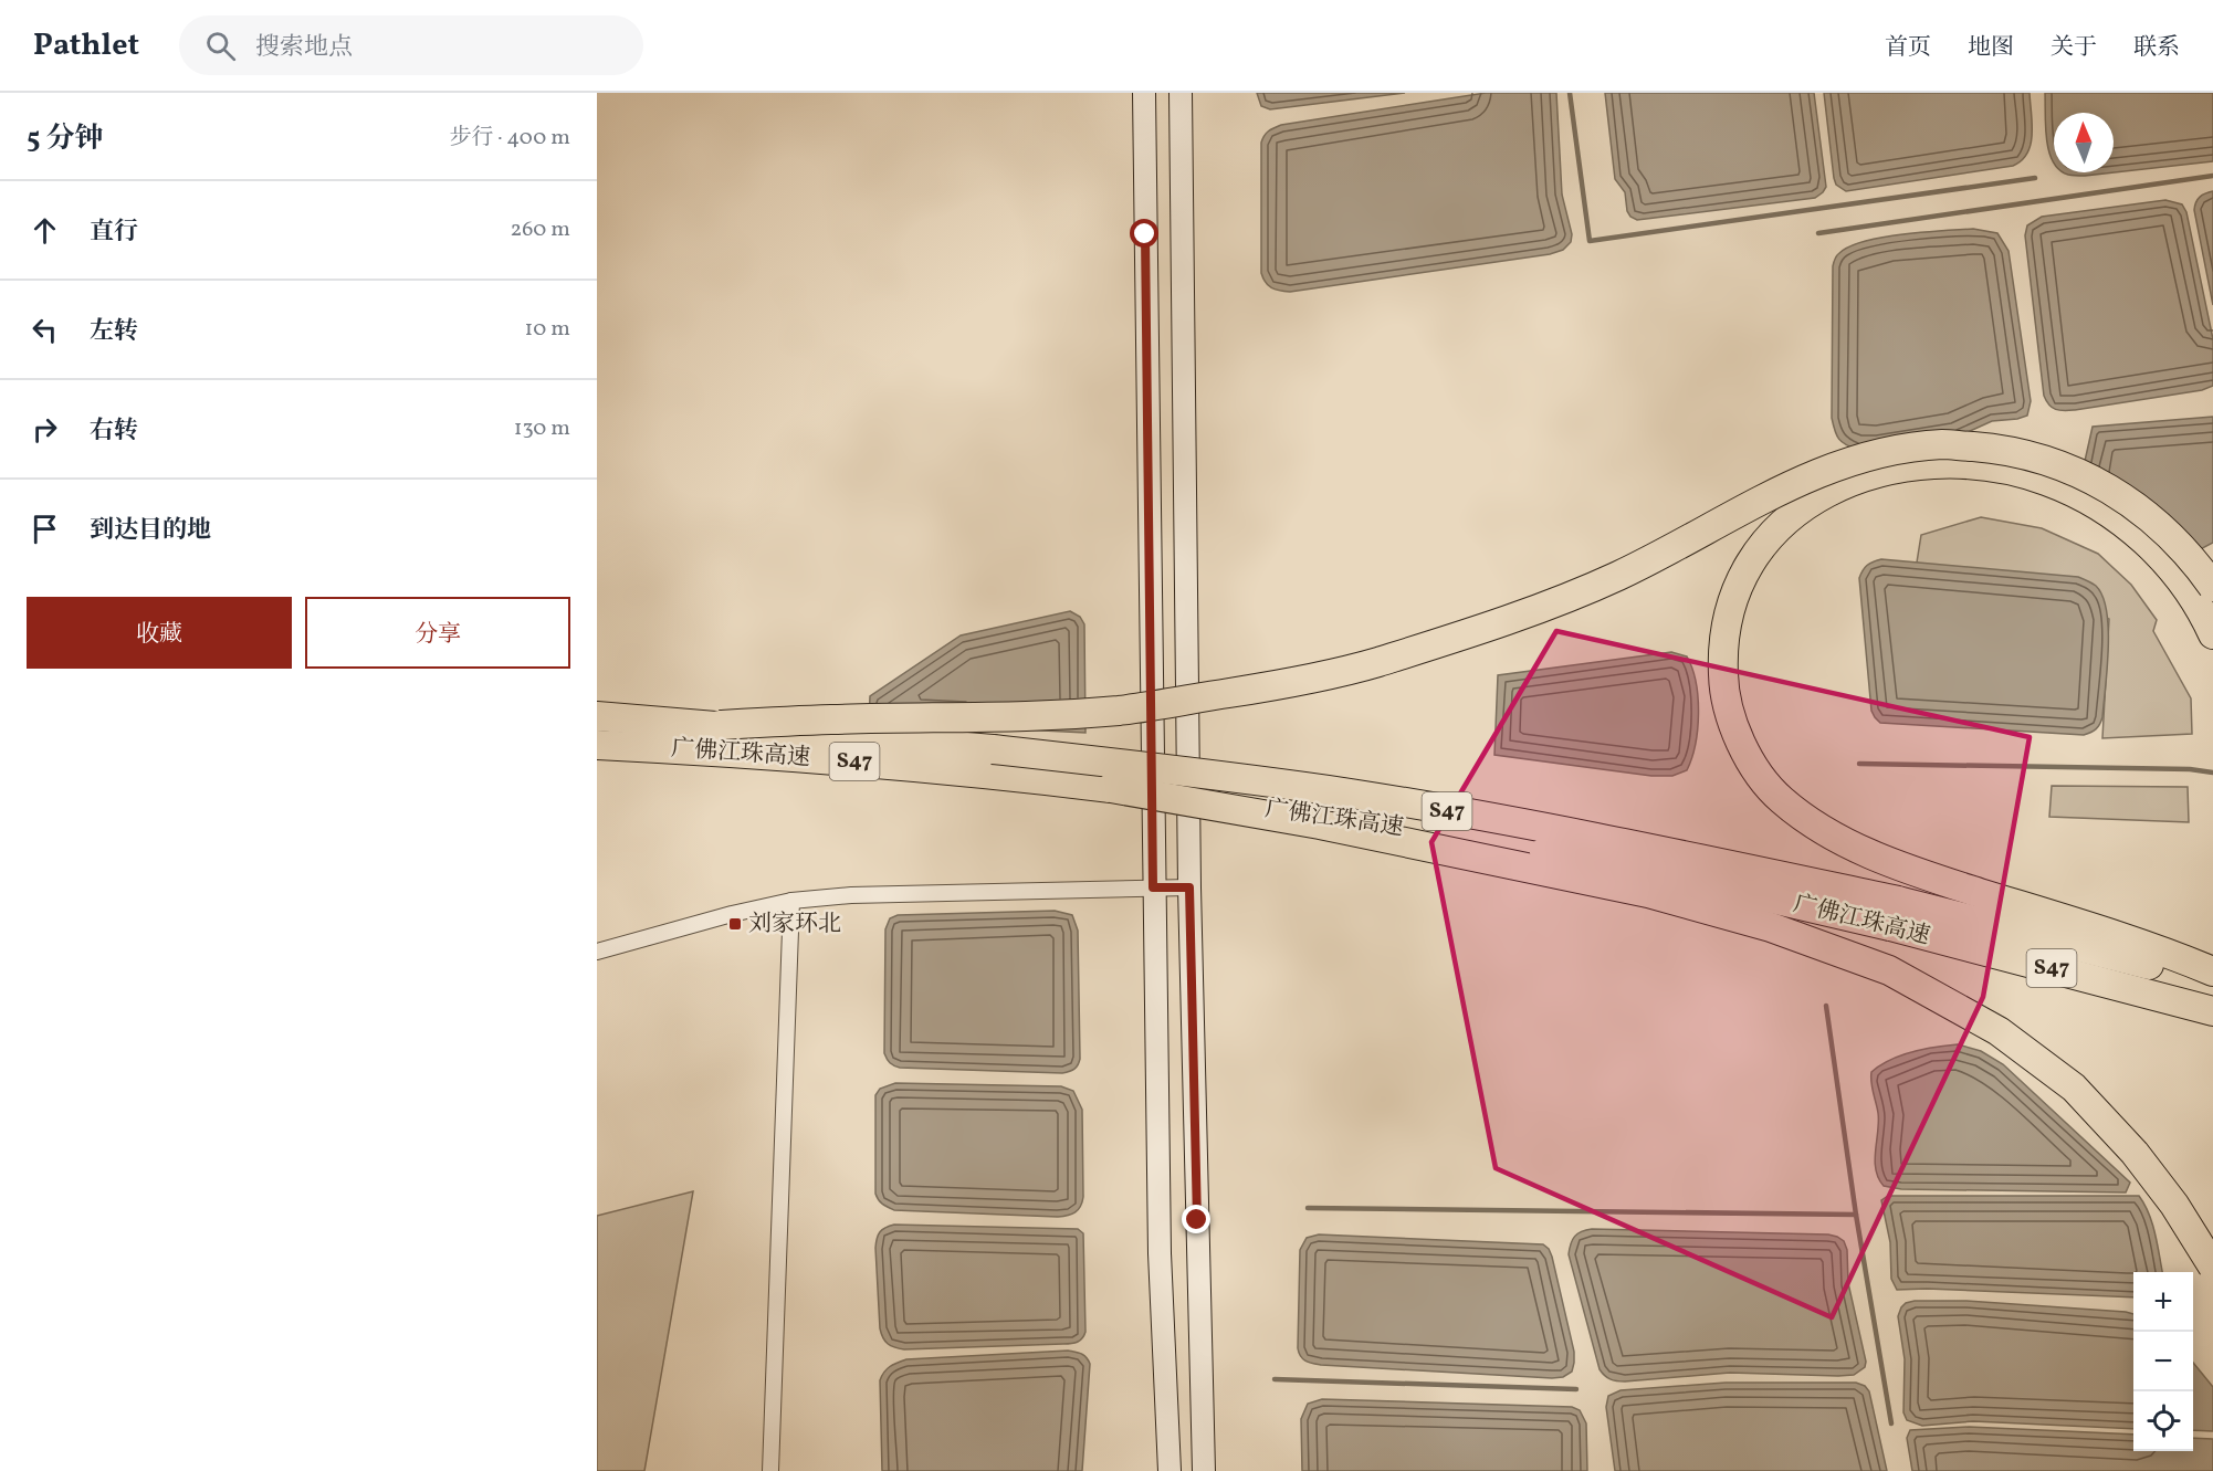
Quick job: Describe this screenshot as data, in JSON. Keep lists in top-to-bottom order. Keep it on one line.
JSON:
{"streets":{"highway":["广佛江珠高速","S47"]},"places":{"transit":["刘家环北"]},"north":"top","page":{"header":"Pathlet","search":"搜索地点","nav":["首页","地图","关于","联系"],"heading":["5 分钟","步行 · 400 m"],"list":[["直行","260 m"],["左转","10 m"],["右转","130 m"],"到达目的地"],"buttons":["收藏","分享"],"map_buttons":["+","−"]}}
